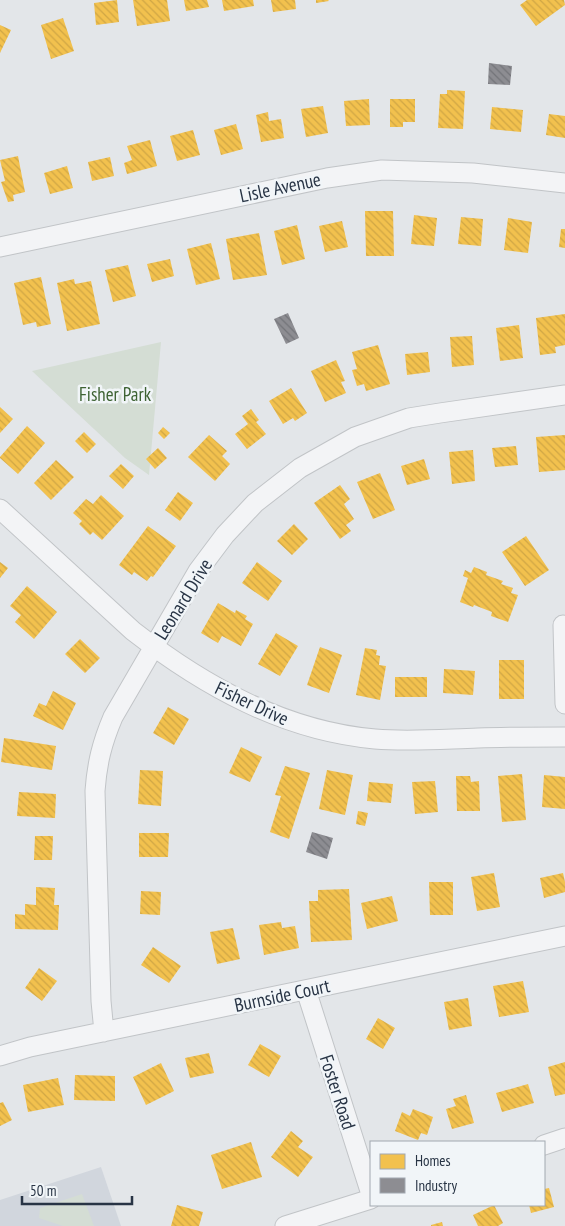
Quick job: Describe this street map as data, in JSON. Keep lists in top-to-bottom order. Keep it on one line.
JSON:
{"streets":{"street":["Lisle Avenue","Leonard Drive","Fisher Drive","Burnside Court","Foster Road"]},"crossings":[["Leonard Drive","Fisher Drive"],["Leonard Drive","Burnside Court"],["Burnside Court","Foster Road"]],"parks":["Fisher Park"],"legend":["Homes","Industry"],"scale_bar":"50 m"}
